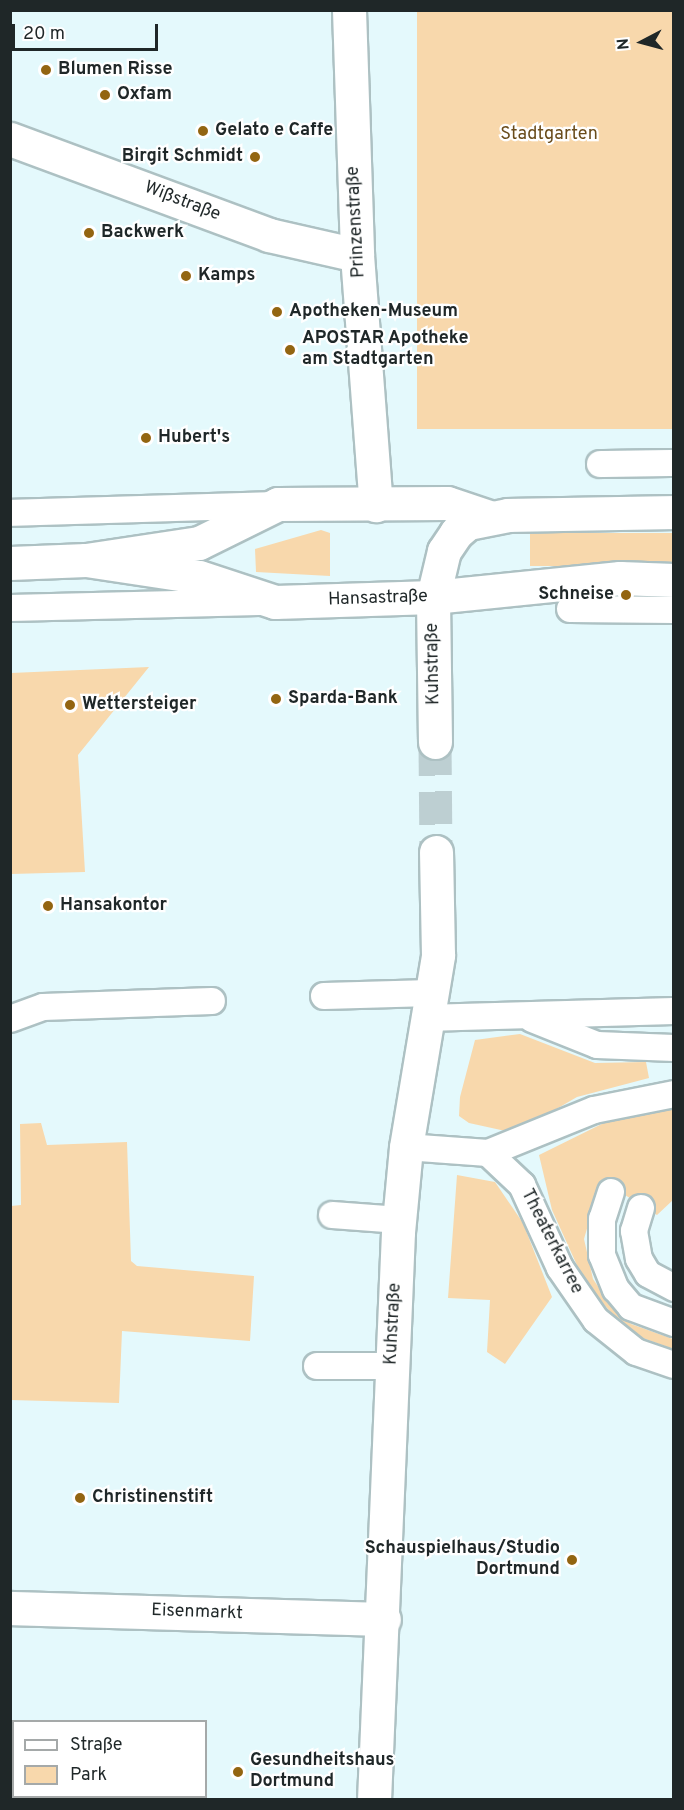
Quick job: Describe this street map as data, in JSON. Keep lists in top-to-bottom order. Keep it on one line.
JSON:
{"streets":{"street":["Wißstraße","Prinzenstraße","Hansastraße","Kuhstraße","Eisenmarkt"],"lane":["Theaterkarree"]},"crossings":[["Wißstraße","Prinzenstraße"],["Prinzenstraße","Hansastraße"],["Hansastraße","Kuhstraße"],["Kuhstraße","Eisenmarkt"]],"parks":["Stadtgarten"],"places":["Blumen Risse","Oxfam","Gelato e Caffe","Birgit Schmidt","Backwerk","Kamps","Apotheken-Museum","APOSTAR Apotheke am Stadtgarten","Hubert's","Schneise","Sparda-Bank","Wettersteiger","Hansakontor","Christinenstift","Schauspielhaus/Studio Dortmund","Gesundheitshaus Dortmund"],"legend":["Straße","Park"],"scale_bar":"20 m","north":"left"}
